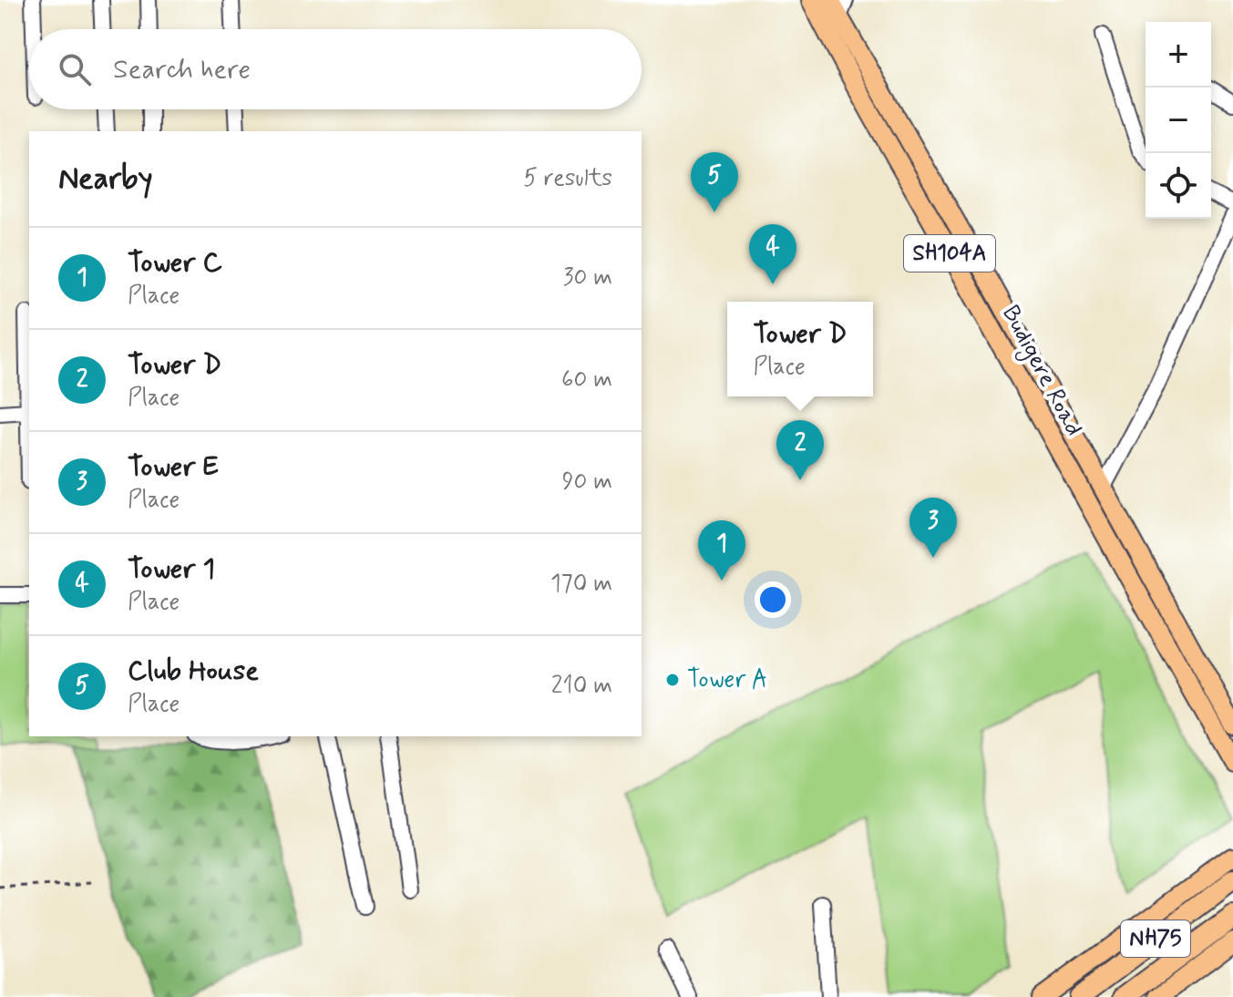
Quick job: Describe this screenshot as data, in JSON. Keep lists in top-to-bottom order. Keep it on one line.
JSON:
{"streets":{"highway":["NH75"],"main road":["SH104A","Budigere Road"]},"places":["Tower A"],"page":{"map_buttons":["+","−"],"search":"Search here","heading":["Nearby","5 results"],"pins":["5","4","2","3","1"],"list":[{"mark":"1","name":"Tower C","note":"Place","value":"30 m"},{"mark":"2","name":"Tower D","note":"Place","value":"60 m"},{"mark":"3","name":"Tower E","note":"Place","value":"90 m"},{"mark":"4","name":"Tower 1","note":"Place","value":"170 m"},{"mark":"5","name":"Club House","note":"Place","value":"210 m"}],"popup":["Tower D","Place"]}}
